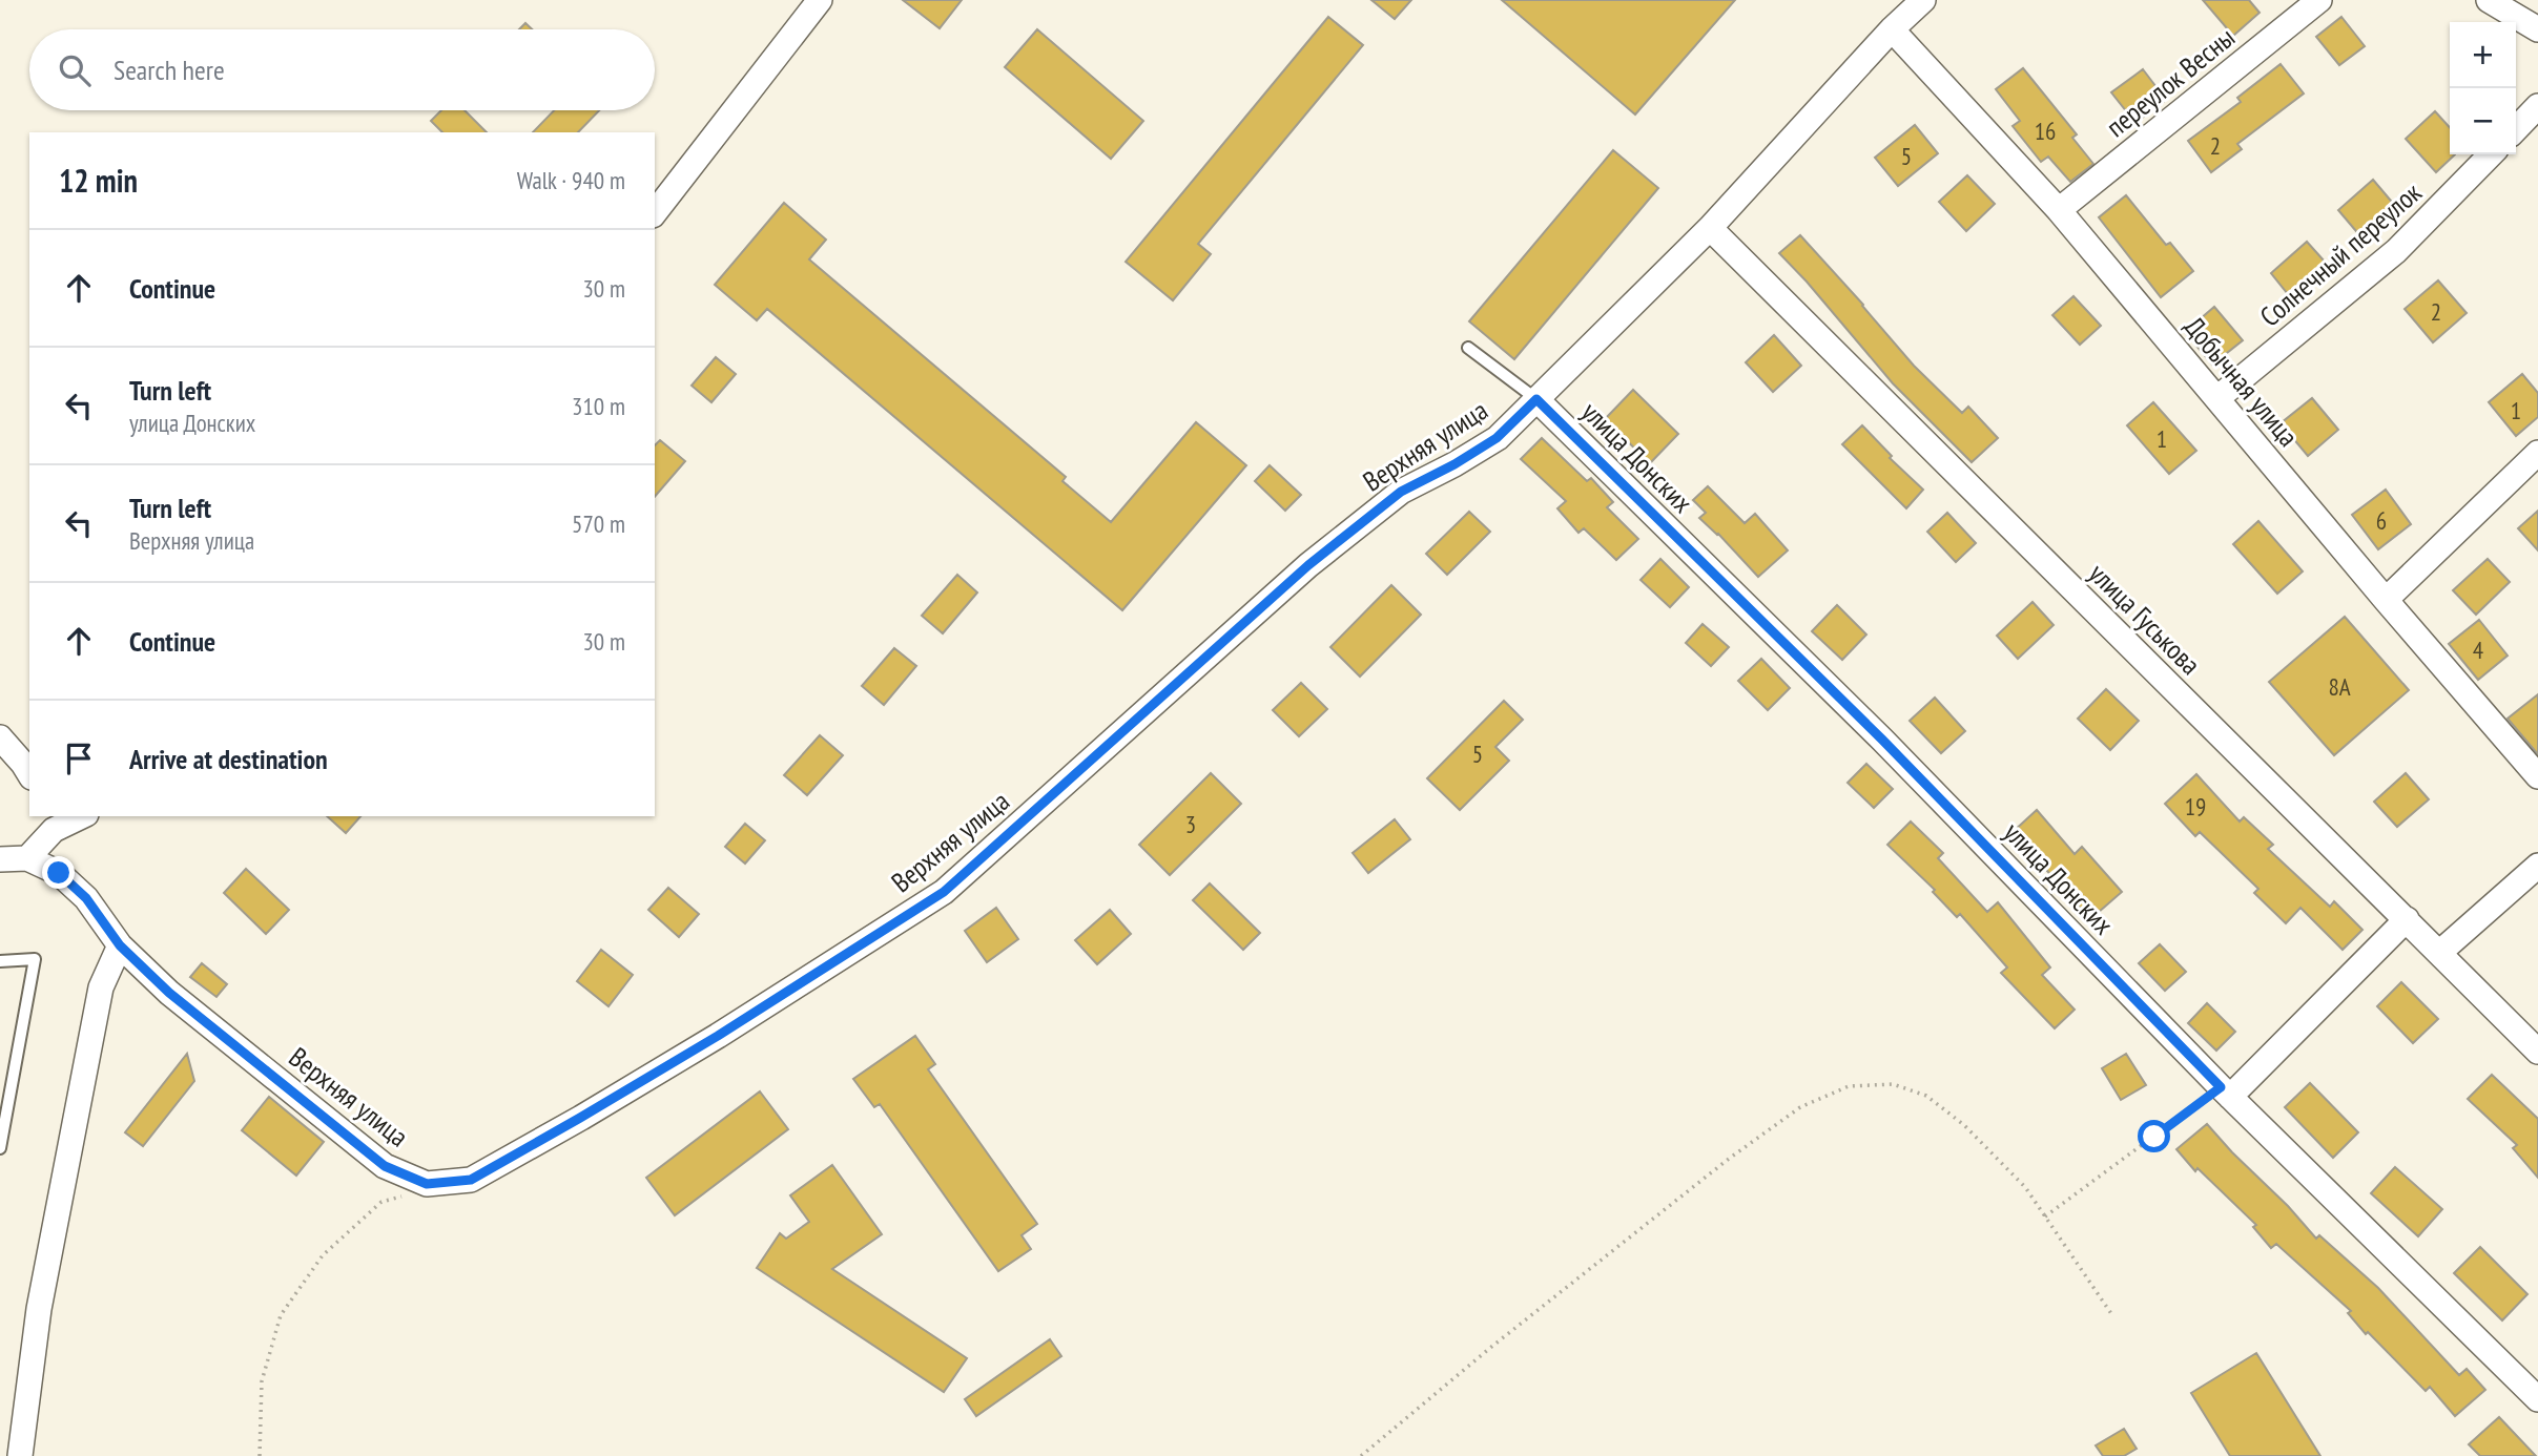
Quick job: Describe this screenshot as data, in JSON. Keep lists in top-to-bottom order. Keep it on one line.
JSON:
{"streets":{"street":["переулок Весны","Солнечный переулок","Добычная улица","Верхняя улица","улица Донских","улица Гуськова"]},"crossings":[["переулок Весны","Добычная улица"],["Солнечный переулок","Добычная улица"],["Добычная улица","Верхняя улица"],["Верхняя улица","улица Донских"],["Верхняя улица","улица Гуськова"]],"house_numbers":["16","2","5","2","1","1","6","4","8А","5","19","3"],"page":{"map_buttons":["+","−"],"search":"Search here","heading":["12 min","Walk · 940 m"],"list":[["Continue","30 m"],["Turn left","улица Донских","310 m"],["Turn left","Верхняя улица","570 m"],["Continue","30 m"],"Arrive at destination"]}}
